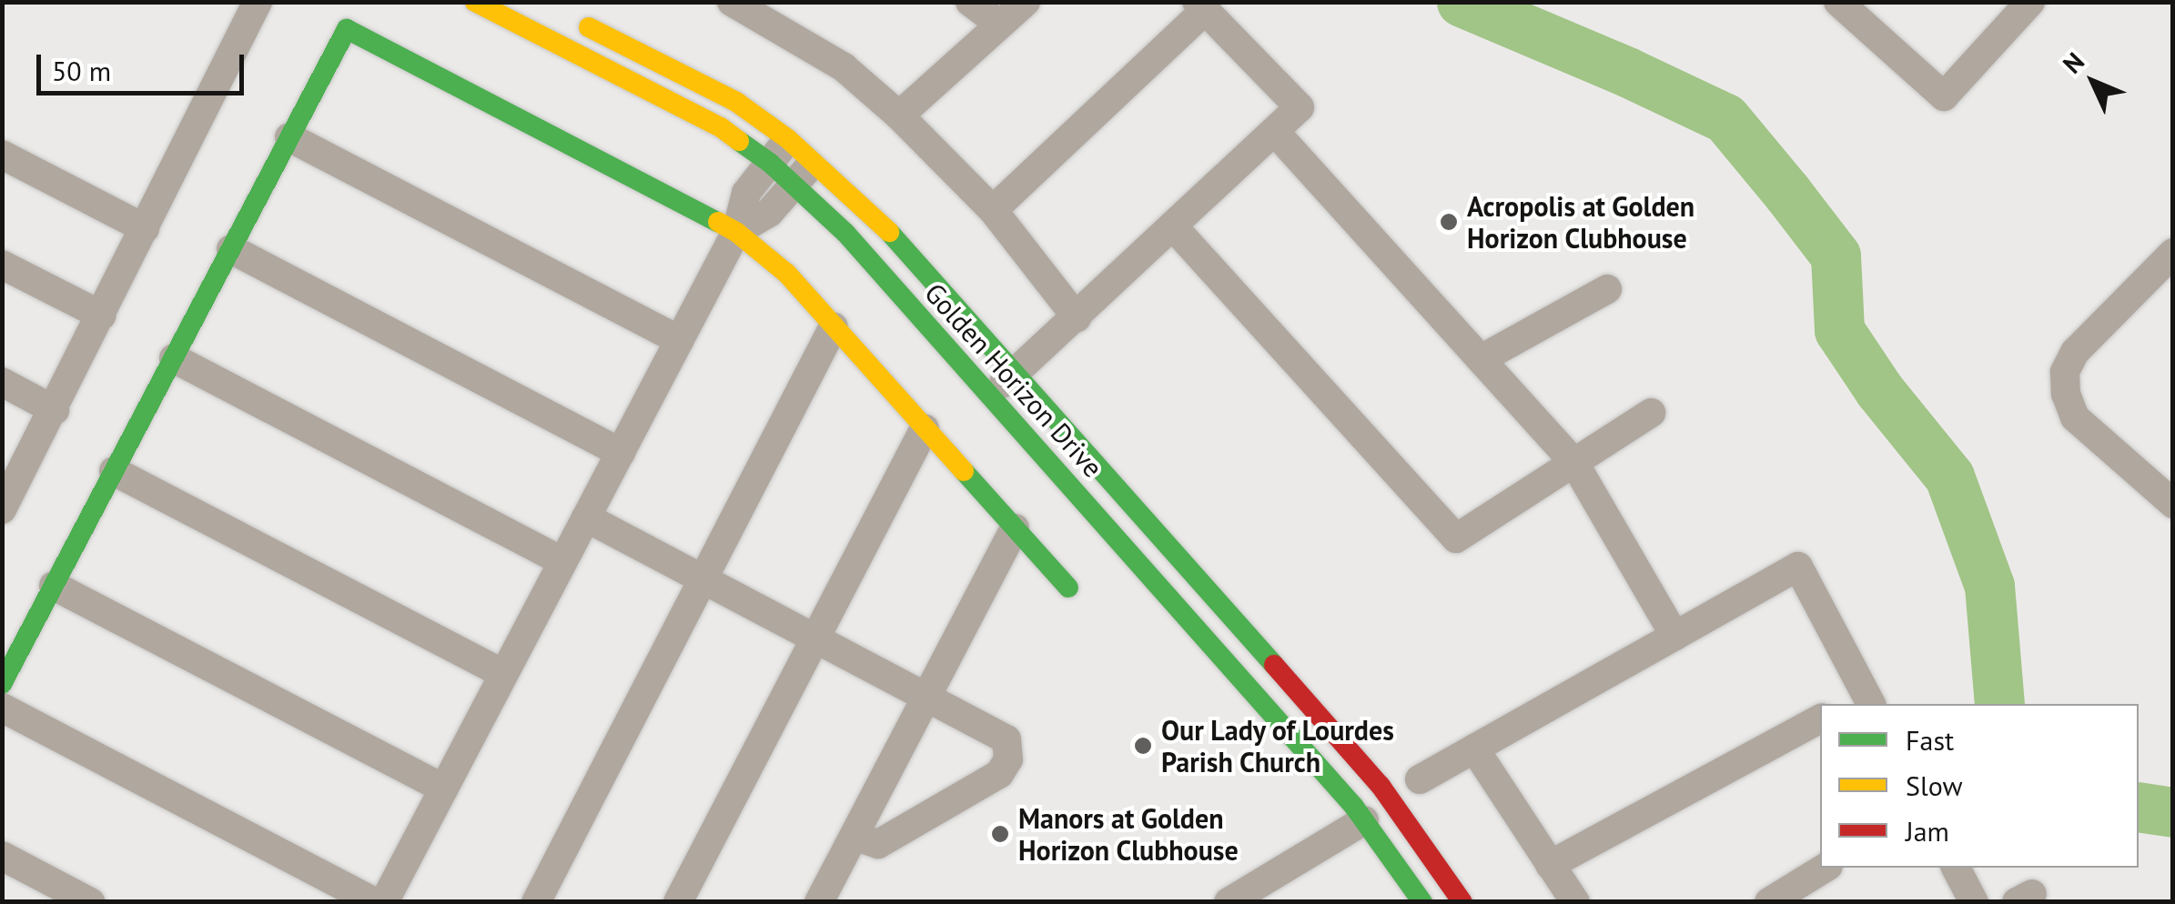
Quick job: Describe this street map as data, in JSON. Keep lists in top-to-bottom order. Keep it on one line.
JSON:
{"streets":{"street":["Golden Horizon Drive"]},"places":["Acropolis at Golden Horizon Clubhouse","Our Lady of Lourdes Parish Church","Manors at Golden Horizon Clubhouse"],"legend":["Fast","Slow","Jam"],"scale_bar":"50 m","north":"top left"}
